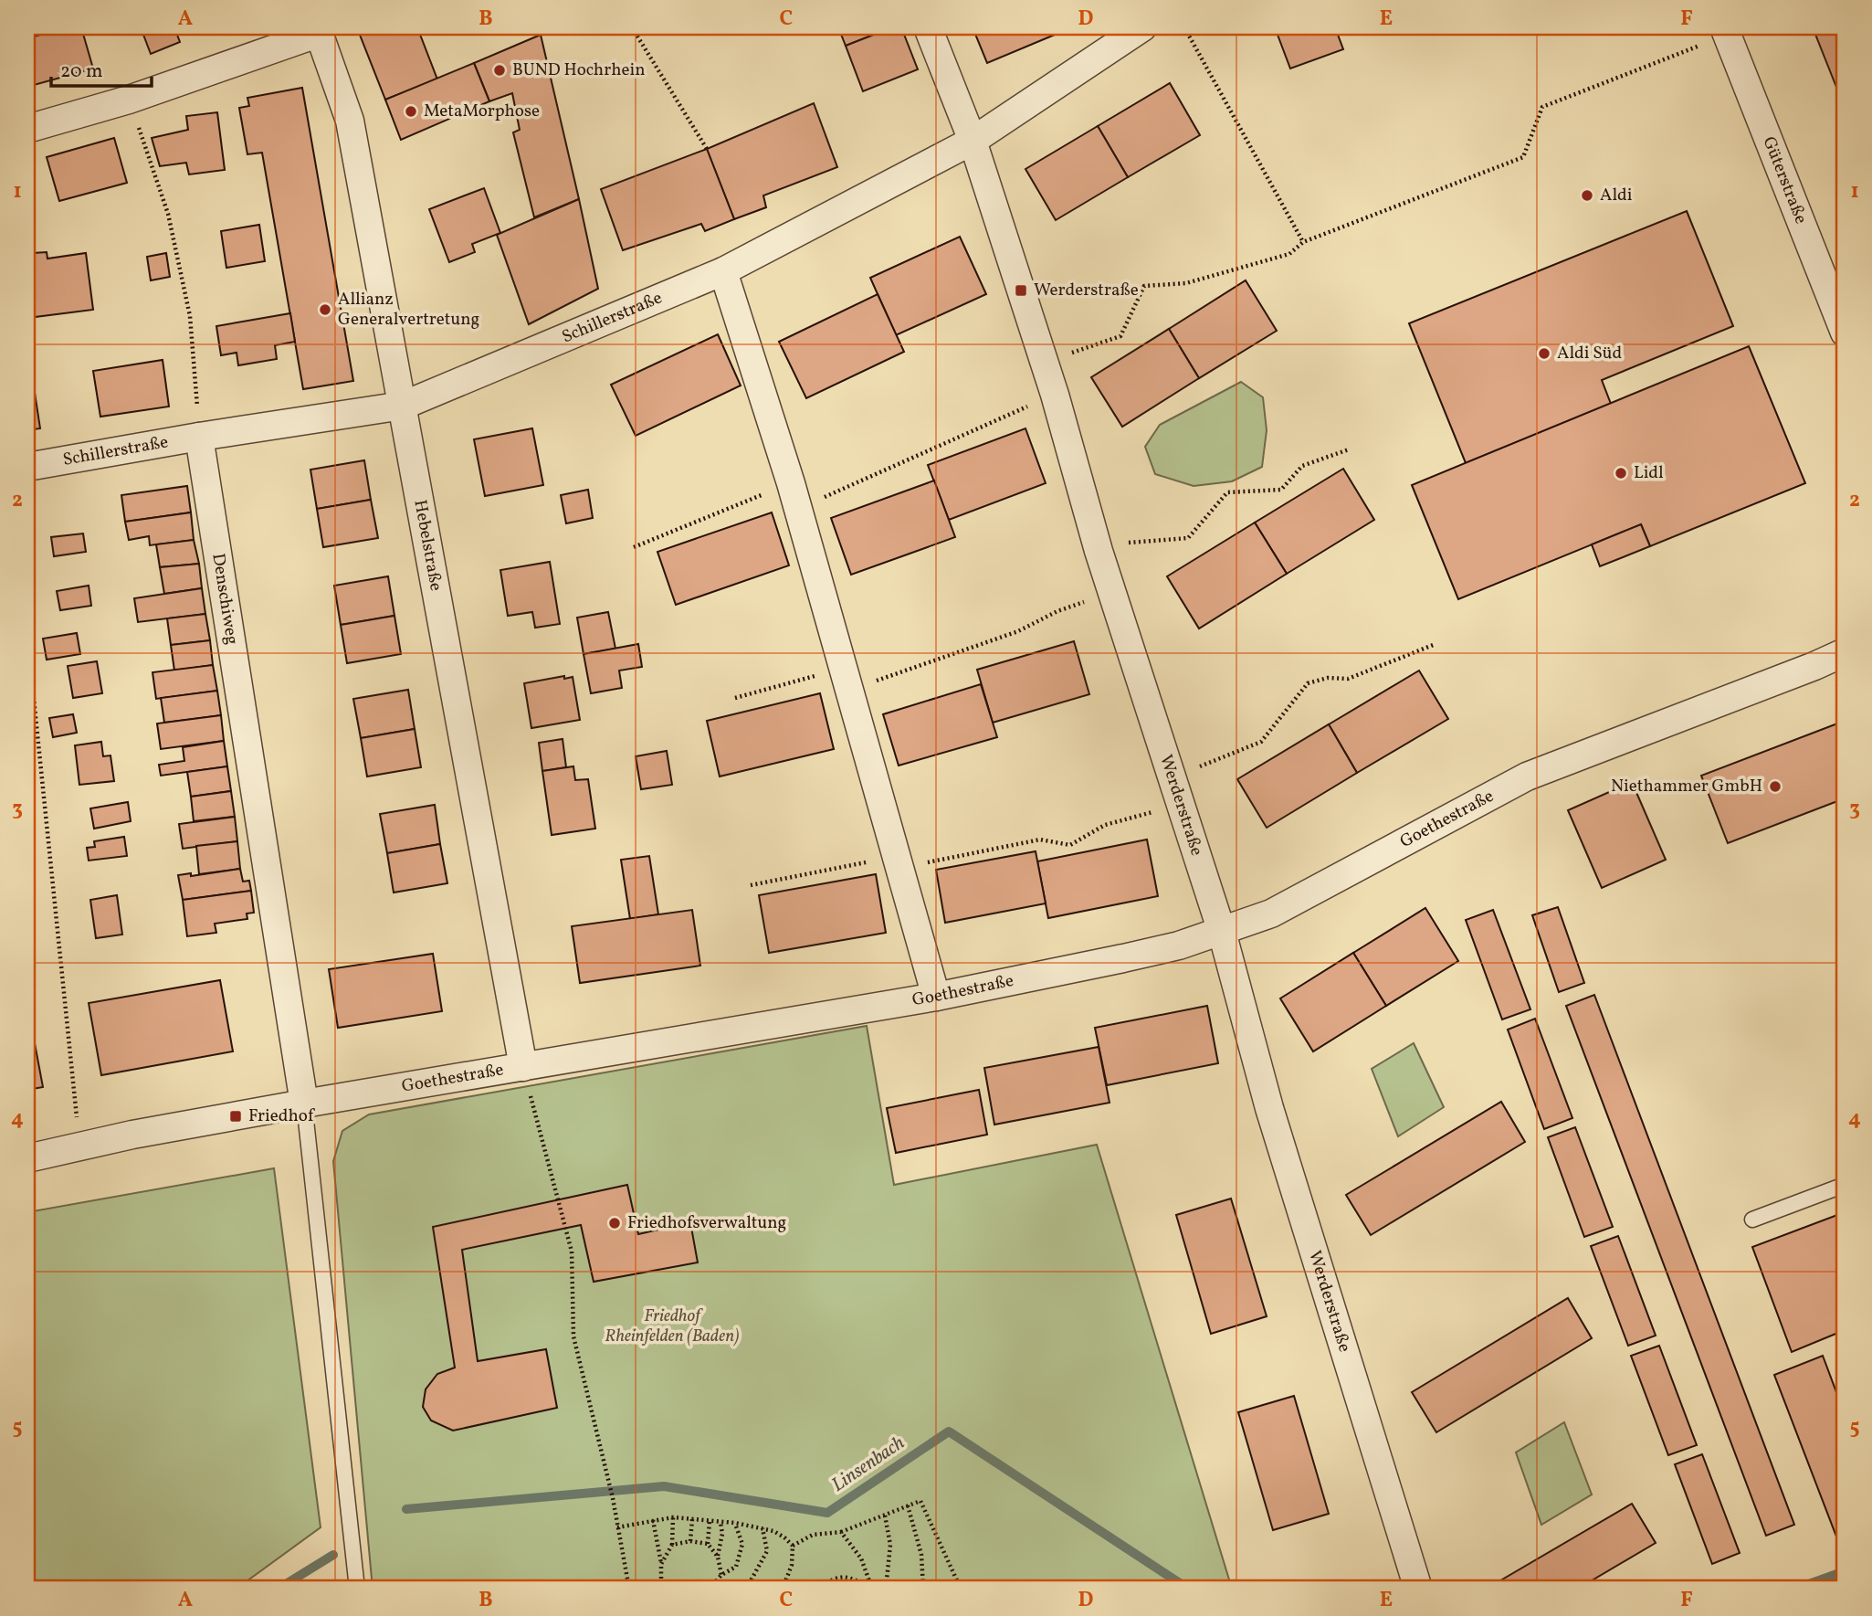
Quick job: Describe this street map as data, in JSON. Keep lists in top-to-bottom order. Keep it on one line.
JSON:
{"streets":{"street":["Güterstraße","Schillerstraße","Hebelstraße","Denschiweg","Werderstraße","Goethestraße"]},"crossings":[["Schillerstraße","Hebelstraße"],["Schillerstraße","Denschiweg"],["Schillerstraße","Werderstraße"],["Hebelstraße","Goethestraße"],["Denschiweg","Goethestraße"],["Werderstraße","Goethestraße"]],"water":["Linsenbach"],"parks":["Friedhof Rheinfelden (Baden)"],"places":{"other":["BUND Hochrhein","MetaMorphose","Aldi","Allianz Generalvertretung","Aldi Süd","Lidl","Niethammer GmbH","Friedhofsverwaltung"],"transit":["Werderstraße","Friedhof"]},"scale_bar":"20 m","grid":{"columns":["A","B","C","D","E","F"],"rows":["1","2","3","4","5"]}}
